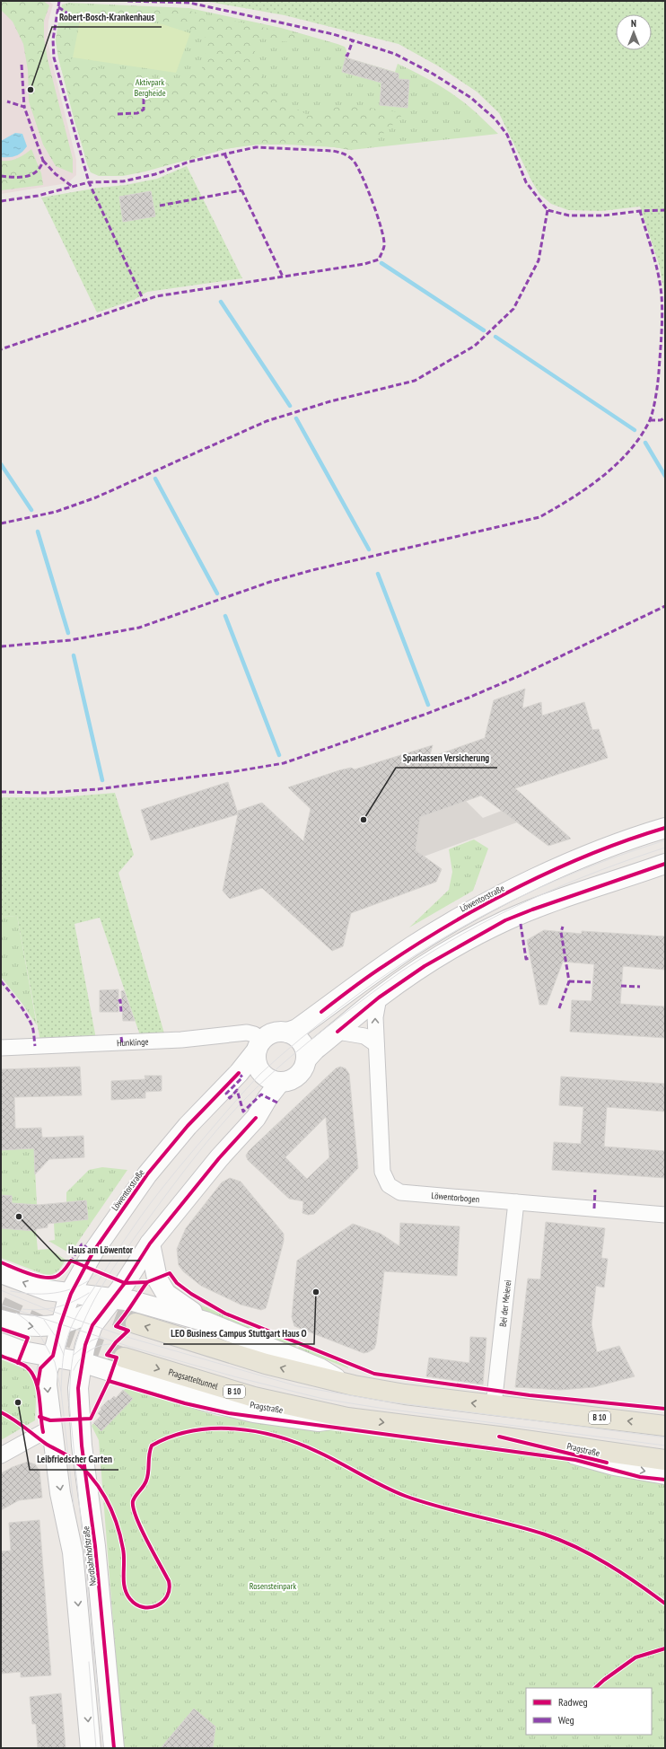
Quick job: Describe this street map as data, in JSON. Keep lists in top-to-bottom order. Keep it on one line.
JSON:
{"streets":{"main road":["Löwentorstraße","Pragsatteltunnel","B 10","Pragstraße","Nordbahnhofstraße"],"street":["Hunklinge","Löwentorbogen","Bei der Meierei"]},"crossings":[["Löwentorstraße","Hunklinge"],["Löwentorstraße","Nordbahnhofstraße"],["Löwentorbogen","Bei der Meierei"],["Bei der Meierei","B 10"],["Pragsatteltunnel","Pragstraße"],["B 10","Pragstraße"],["Pragstraße","Nordbahnhofstraße"]],"parks":["Aktivpark Bergheide","Rosensteinpark"],"places":["Robert-Bosch-Krankenhaus","Sparkassen Versicherung","Haus am Löwentor","LEO Business Campus Stuttgart Haus O","Leibfriedscher Garten"],"legend":["Radweg","Weg"],"north":"top"}
